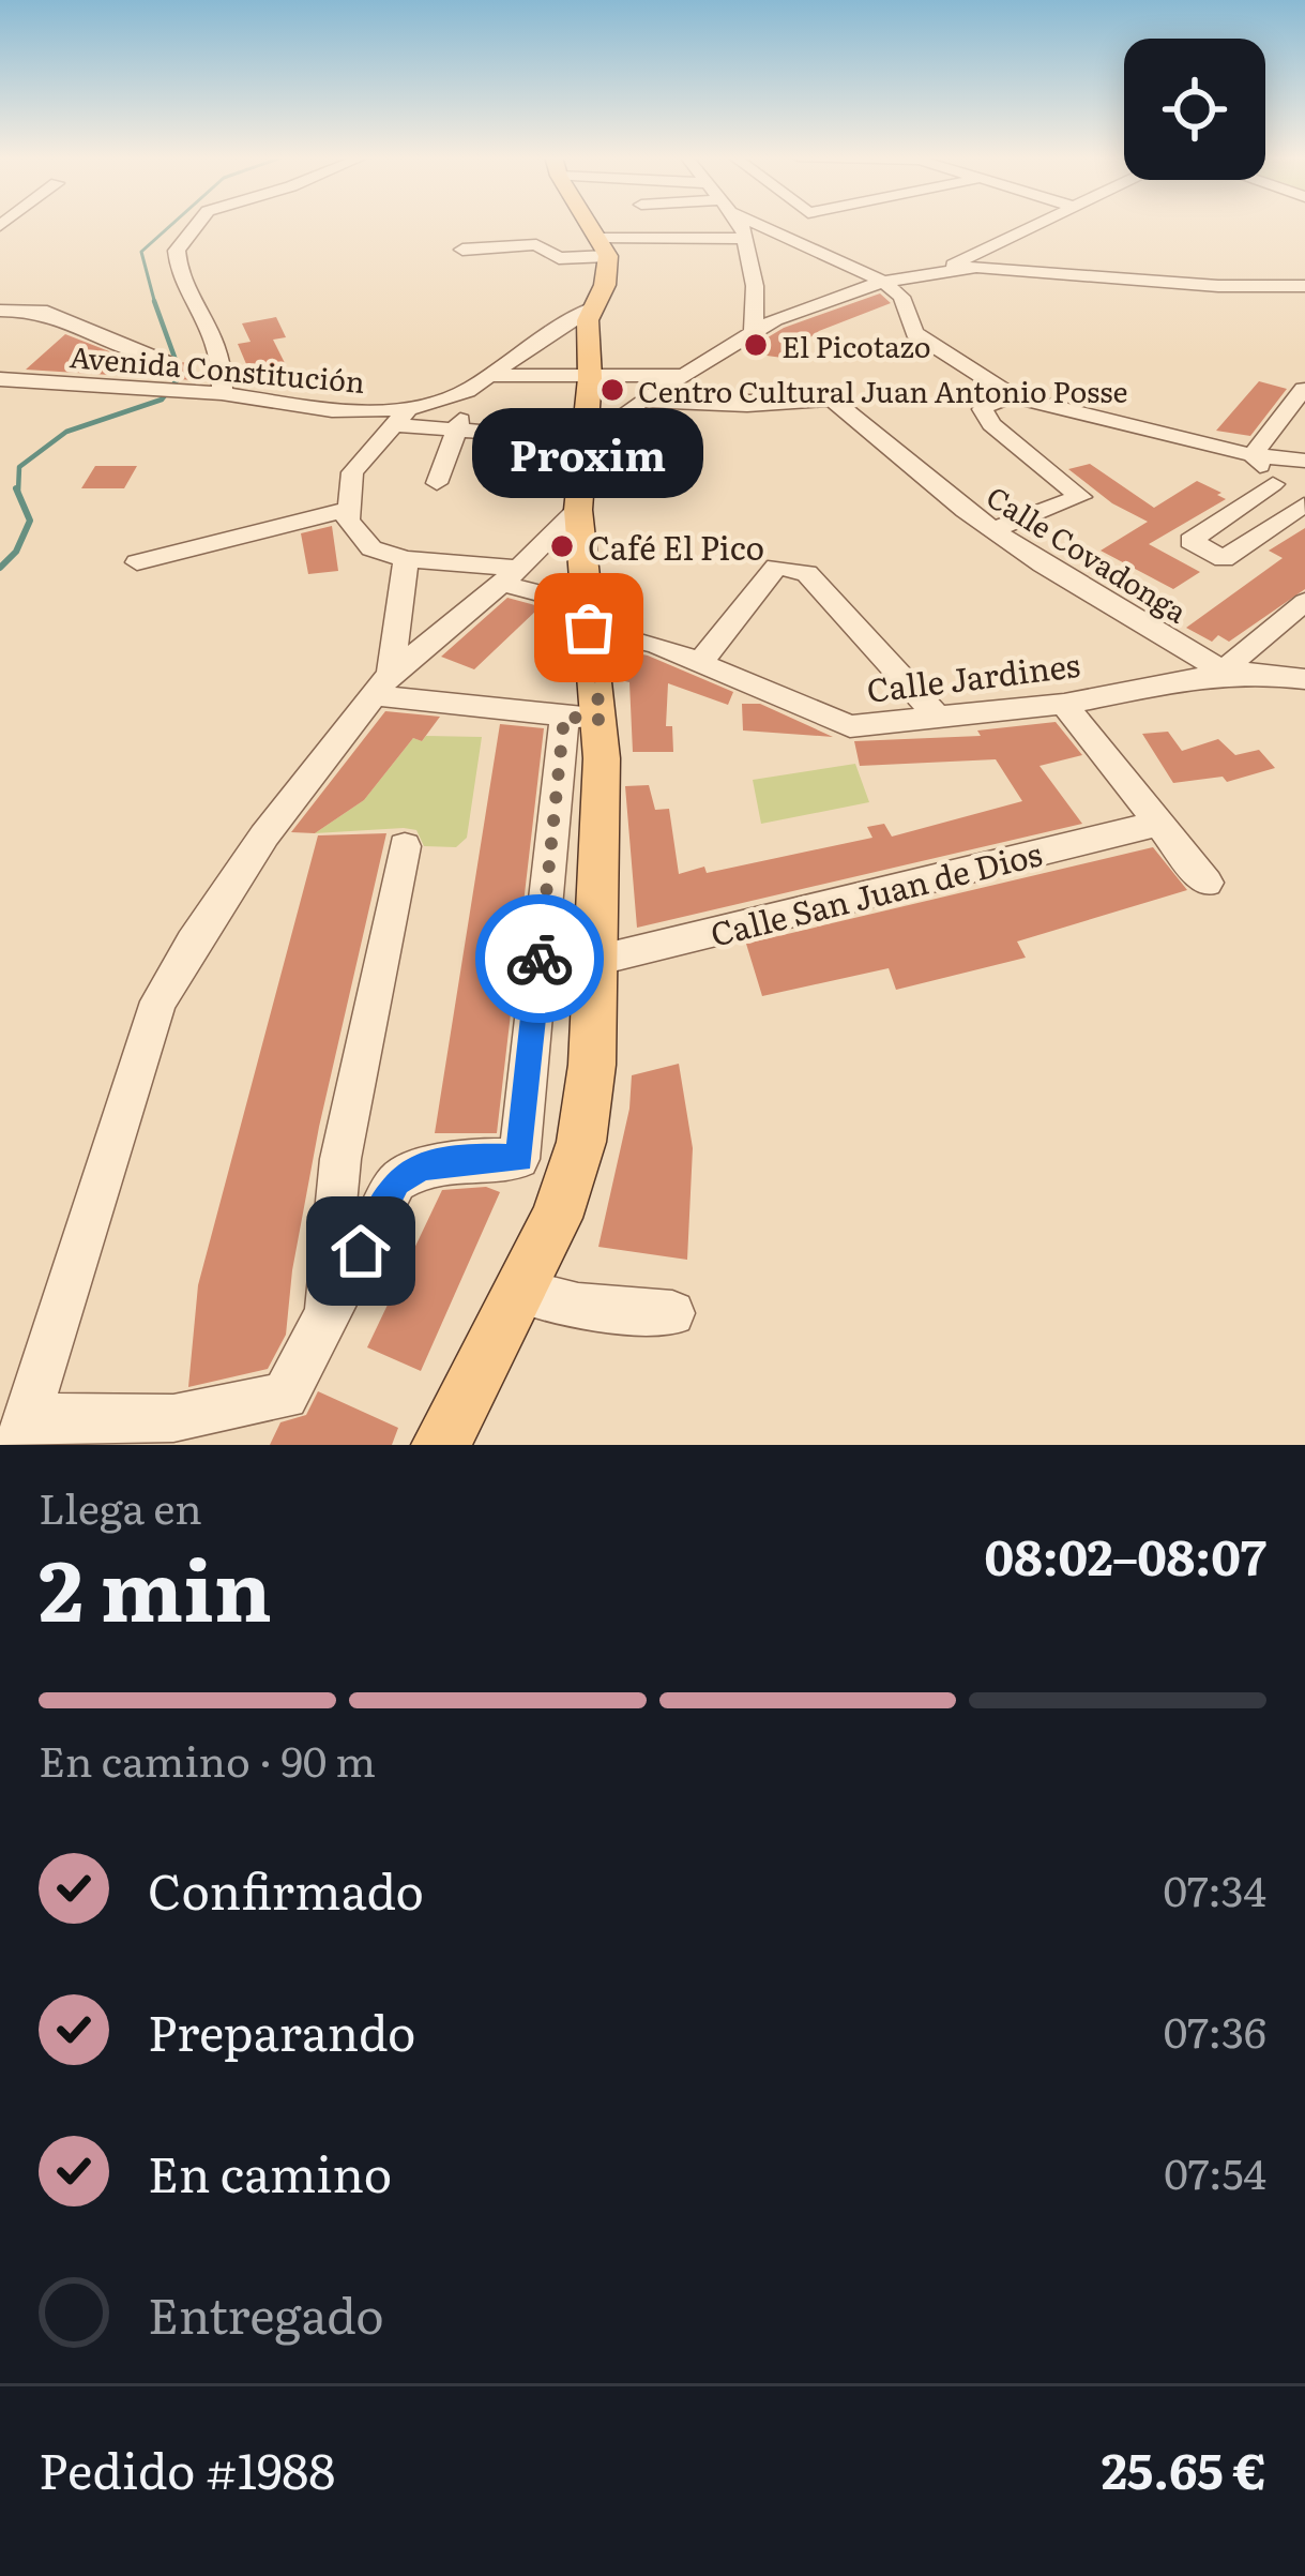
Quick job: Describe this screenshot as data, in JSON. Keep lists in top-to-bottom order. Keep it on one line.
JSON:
{"streets":{"street":["Avenida Constitución","Calle Covadonga","Calle Jardines","Calle San Juan de Dios"]},"crossings":[["Calle Covadonga","Calle Jardines"]],"places":["El Picotazo","Centro Cultural Juan Antonio Posse","Café El Pico","Proxim"],"page":{"bubble":"Proxim","heading":["2 min","Llega en","08:02–08:07"],"panel":["Pedido #1988","25.65 €"],"bar":"En camino · 90 m","list":[["Confirmado","07:34"],["Preparando","07:36"],["En camino","07:54"],"Entregado"]}}
